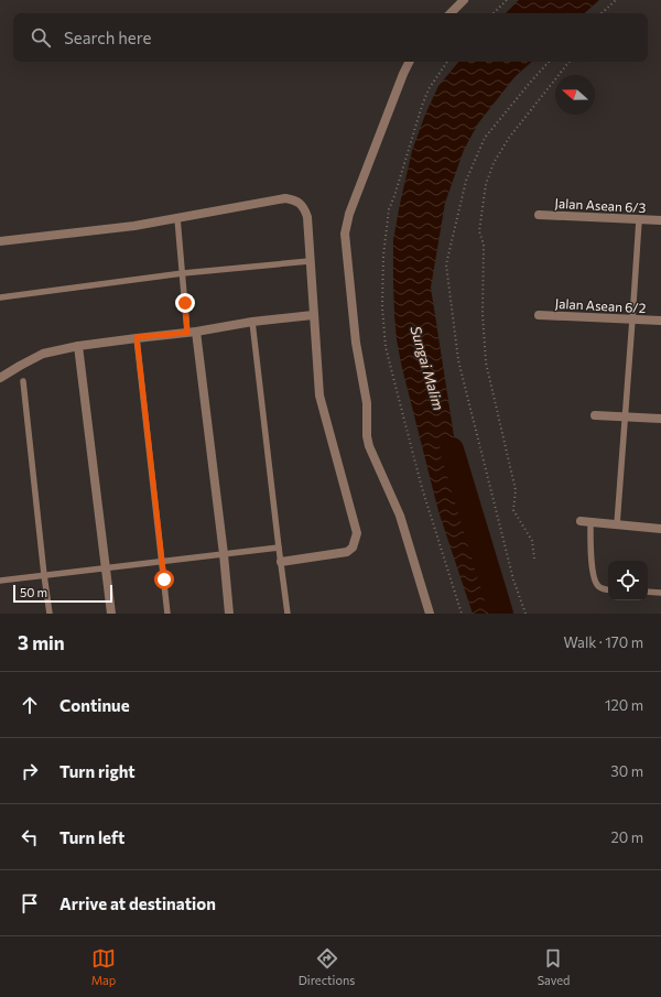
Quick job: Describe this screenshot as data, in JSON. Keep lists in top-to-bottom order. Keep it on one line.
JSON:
{"streets":{"street":["Jalan Asean 6/3","Jalan Asean 6/2"]},"water":["Sungai Malim"],"scale_bar":"50 m","north":"left","page":{"search":"Search here","scale":"50 m","heading":["3 min","Walk · 170 m"],"list":[["Continue","120 m"],["Turn right","30 m"],["Turn left","20 m"],"Arrive at destination"],"nav":["Map","Directions","Saved"]}}
